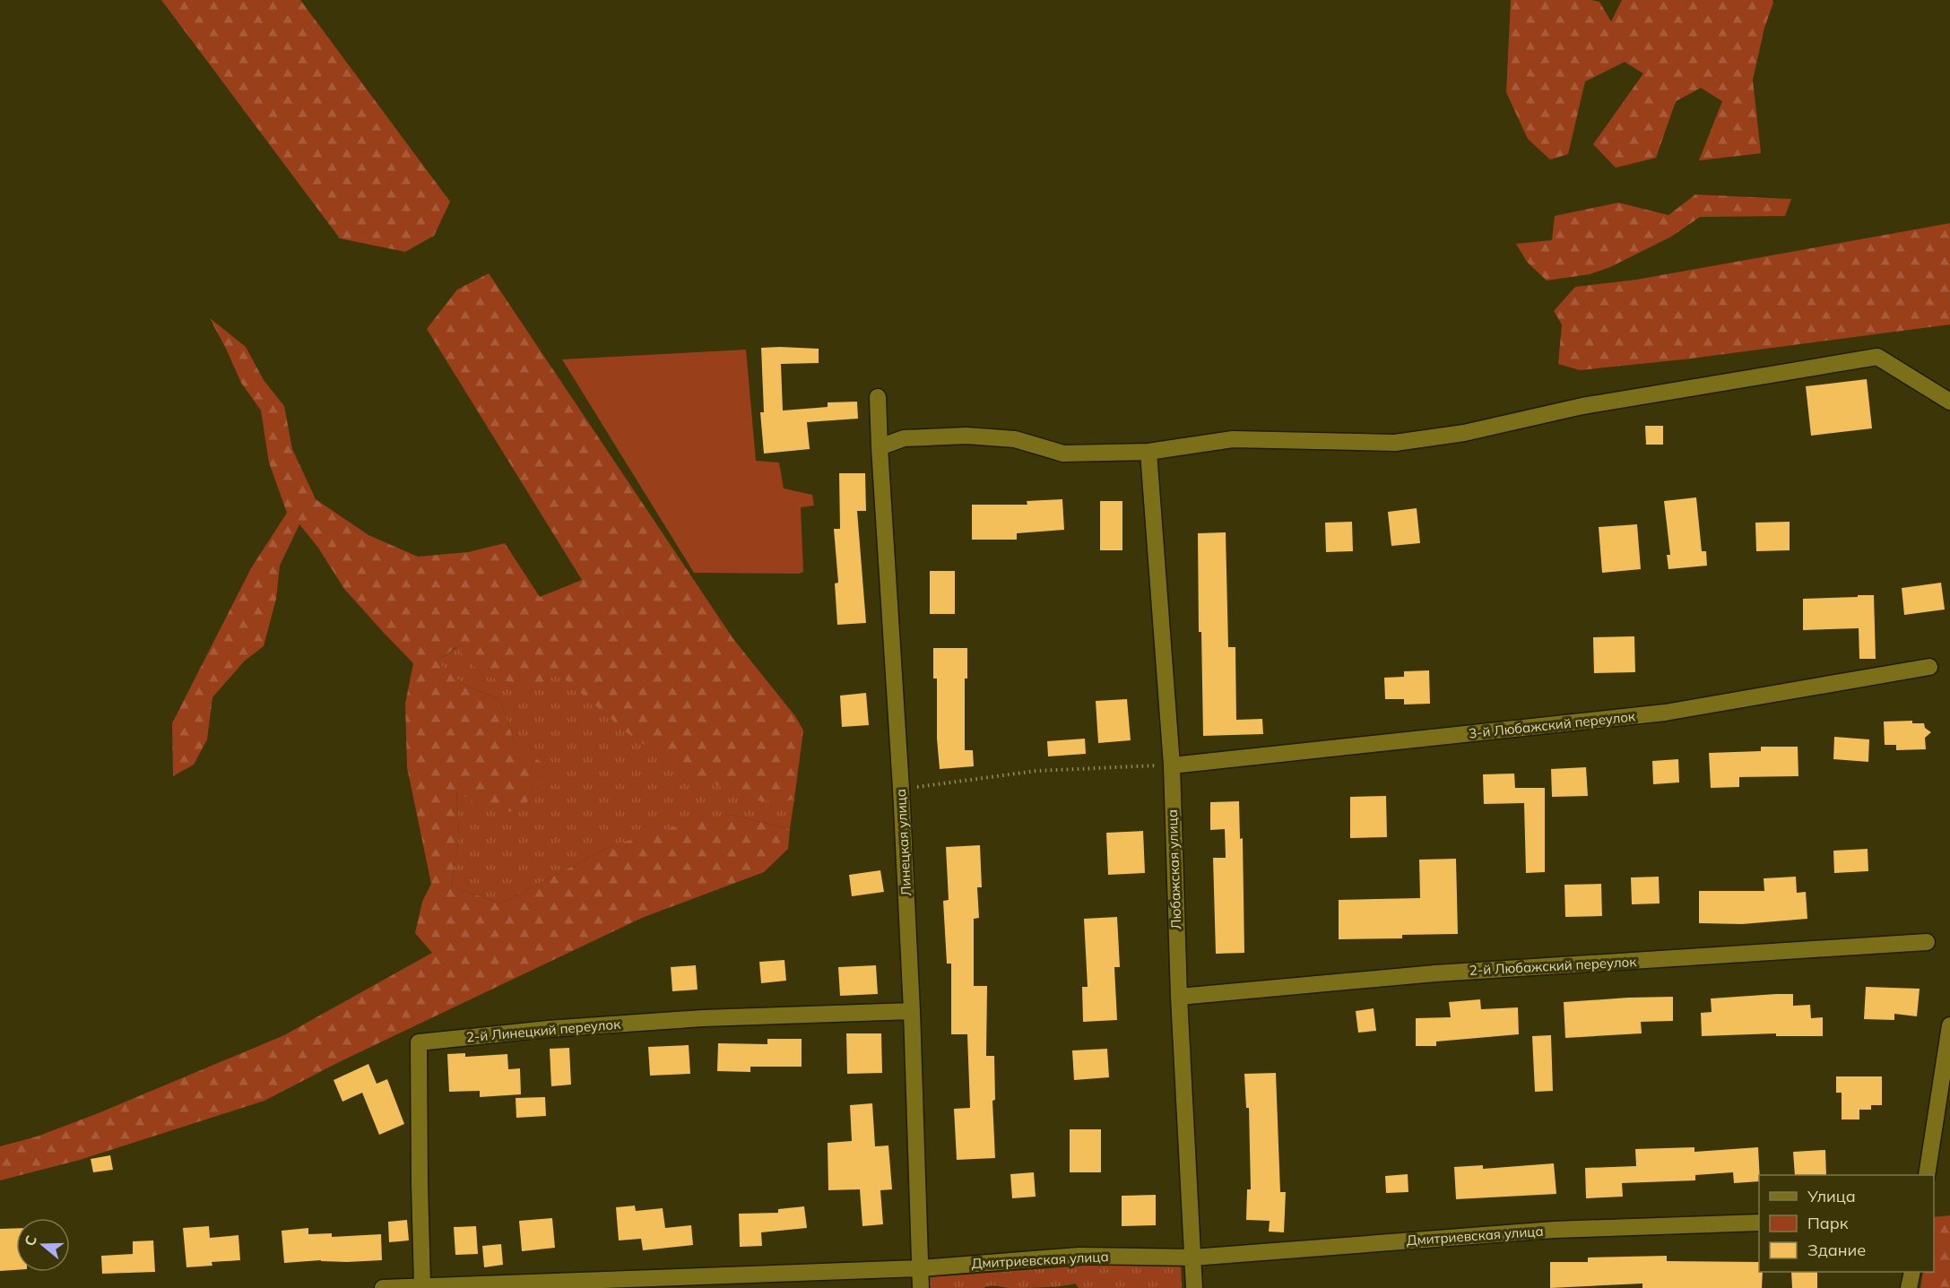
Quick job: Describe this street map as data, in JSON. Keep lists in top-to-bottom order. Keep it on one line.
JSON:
{"streets":{"street":["3-й Любажский переулок","Линецкая улица","Любажская улица","2-й Любажский переулок","2-й Линецкий переулок","Дмитриевская улица"]},"crossings":[["3-й Любажский переулок","Любажская улица"],["Линецкая улица","2-й Линецкий переулок"],["Линецкая улица","Дмитриевская улица"],["Любажская улица","2-й Любажский переулок"],["Любажская улица","Дмитриевская улица"],["2-й Линецкий переулок","Дмитриевская улица"]],"legend":["Улица","Парк","Здание"],"north":"left"}
